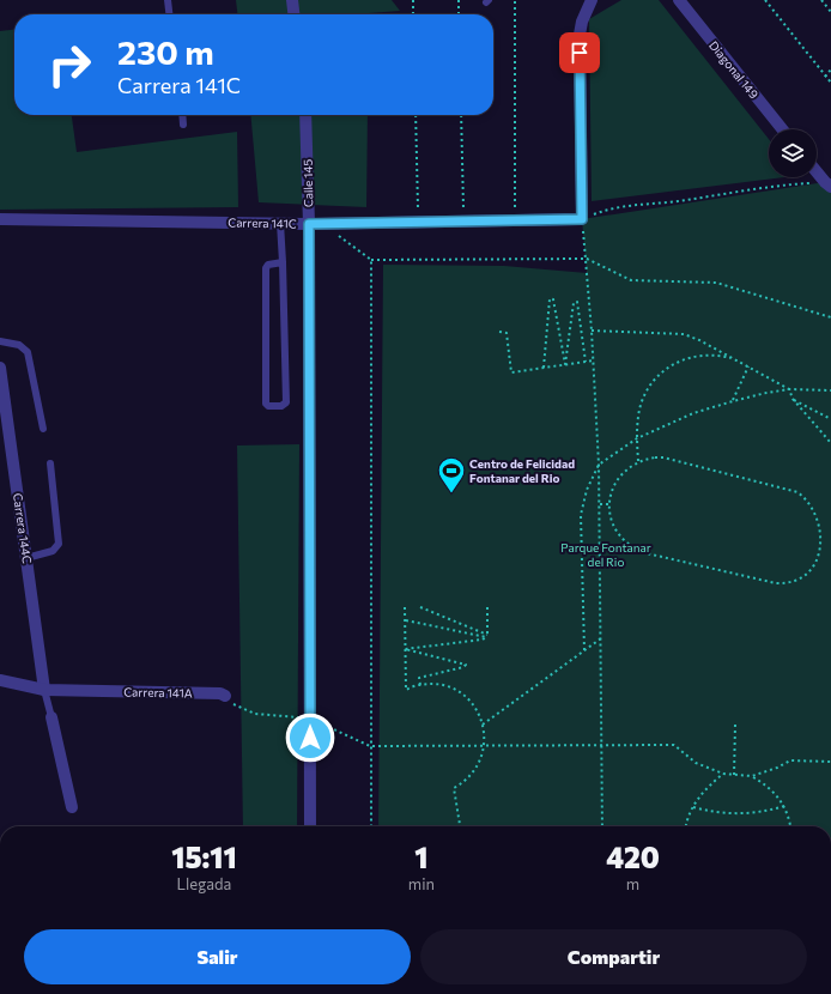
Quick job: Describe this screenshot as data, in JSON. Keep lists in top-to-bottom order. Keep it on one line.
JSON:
{"streets":{"street":["Diagonal 149","Calle 145","Carrera 141C","Carrera 144C","Carrera 141A"]},"crossings":[["Calle 145","Carrera 141C"],["Carrera 144C","Carrera 141A"]],"parks":["Parque Fontanar del Rio"],"places":{"sports":["Centro de Felicidad Fontanar del Rio"]},"page":{"turn":["230 m","Carrera 141C"],"eta":["15:11","Llegada","1","min","420","m"],"buttons":["Salir","Compartir"]}}
